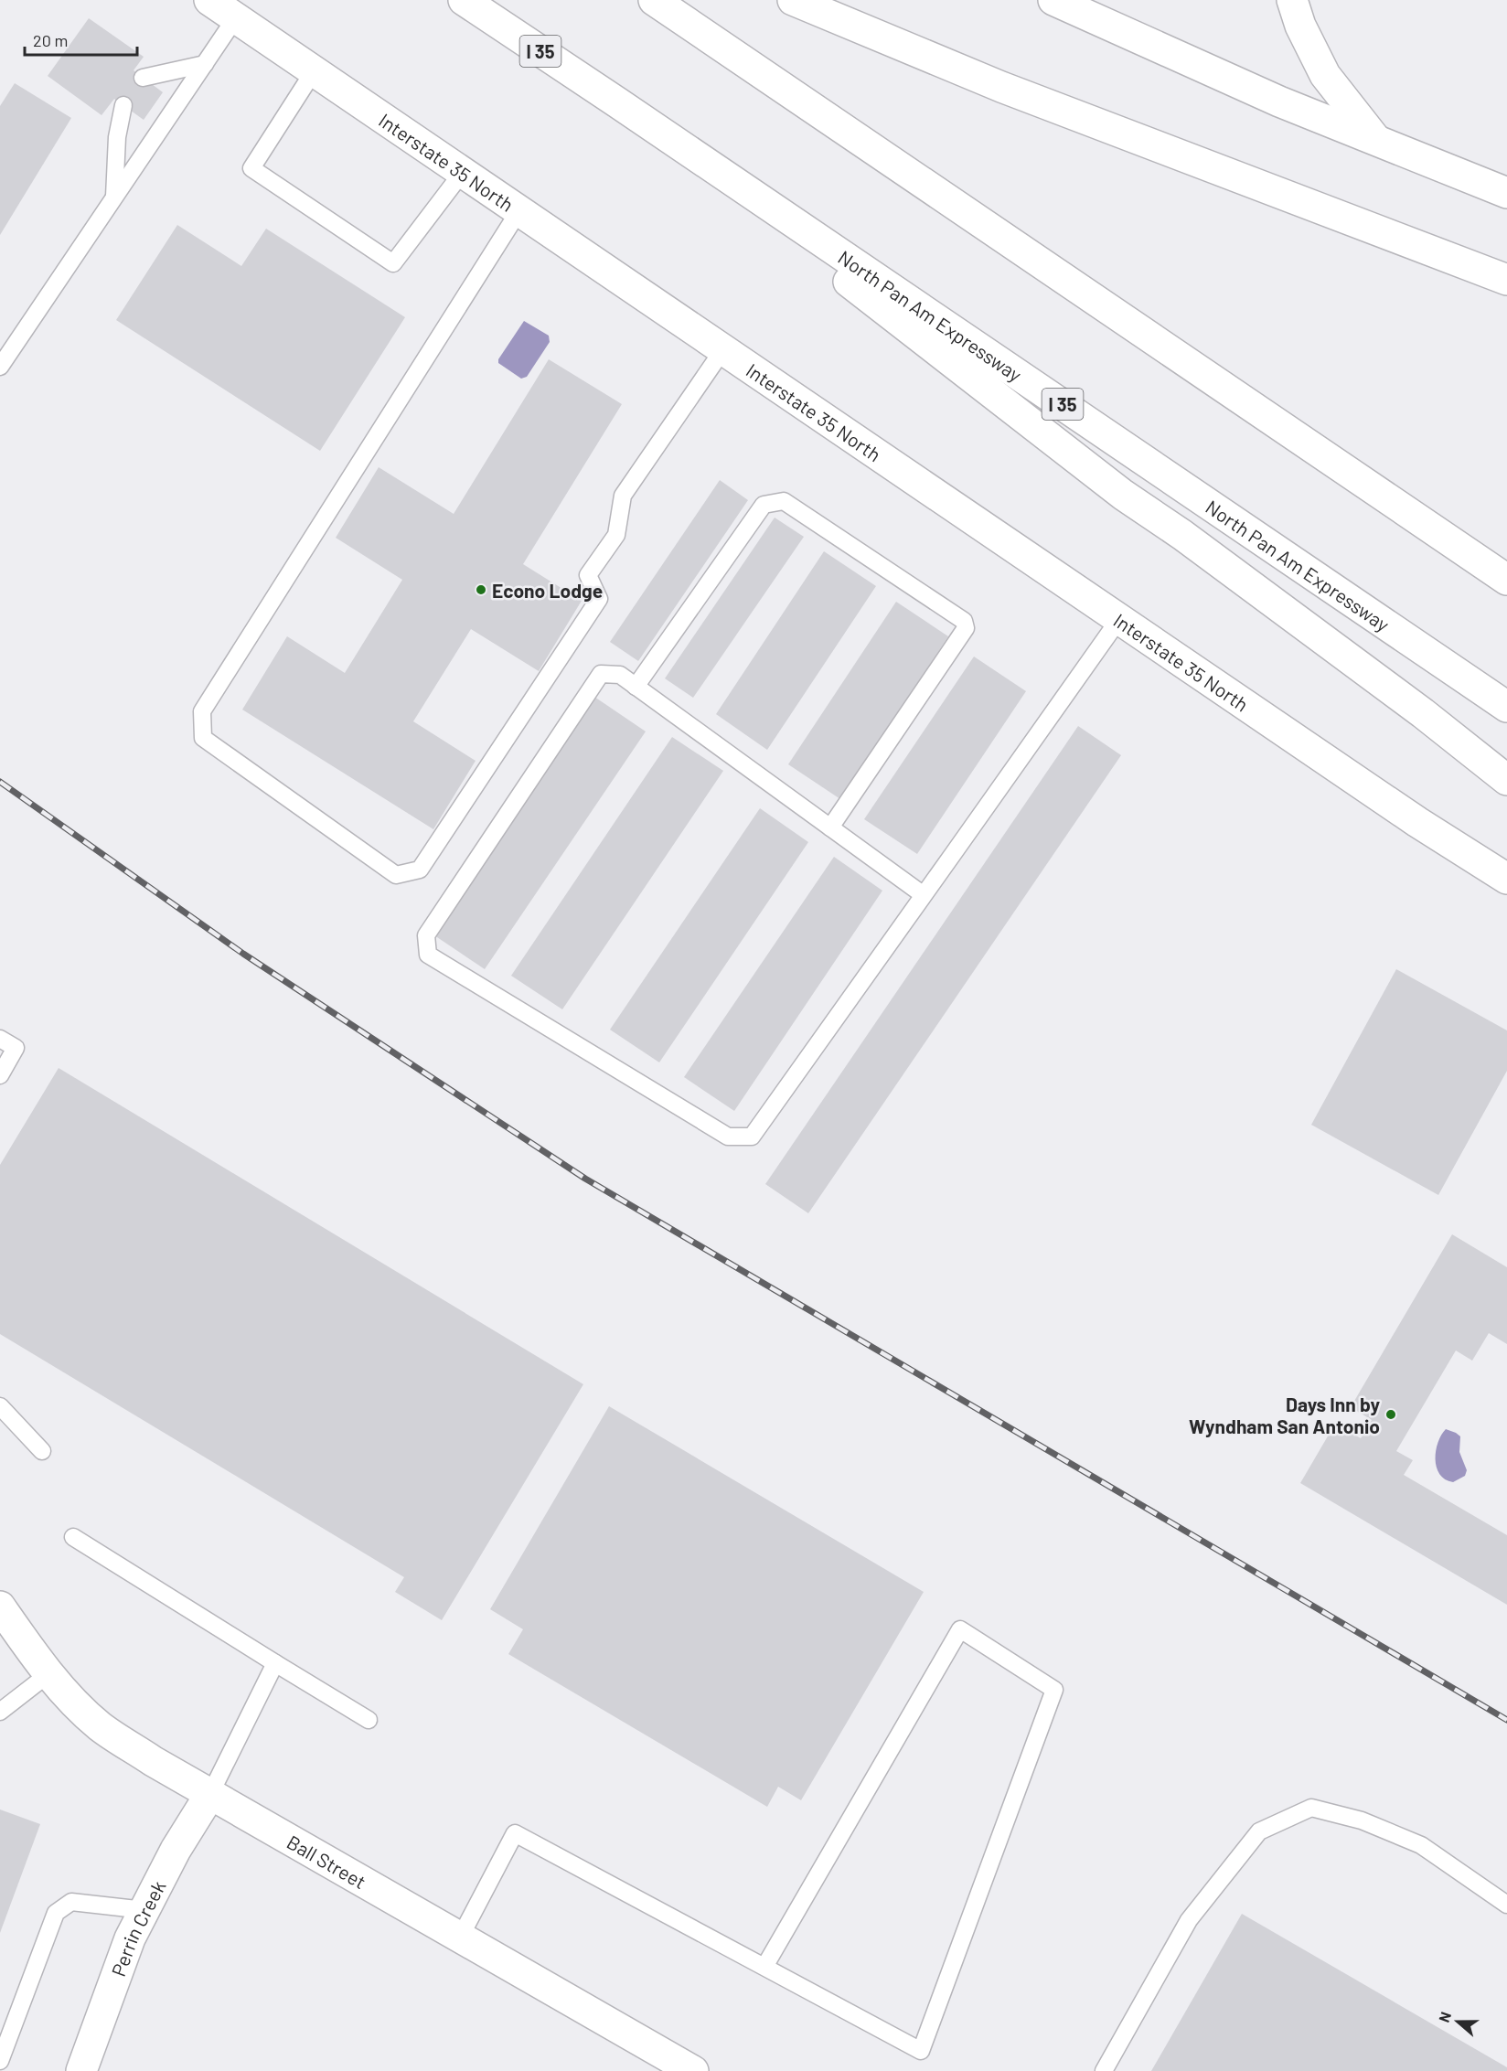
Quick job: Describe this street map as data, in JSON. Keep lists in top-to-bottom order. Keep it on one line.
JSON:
{"streets":{"main road":["I 35","Interstate 35 North","North Pan Am Expressway","Ball Street","Perrin Creek"]},"crossings":[["Ball Street","Perrin Creek"]],"places":["Econo Lodge","Days Inn by Wyndham San Antonio"],"scale_bar":"20 m","north":"left"}
